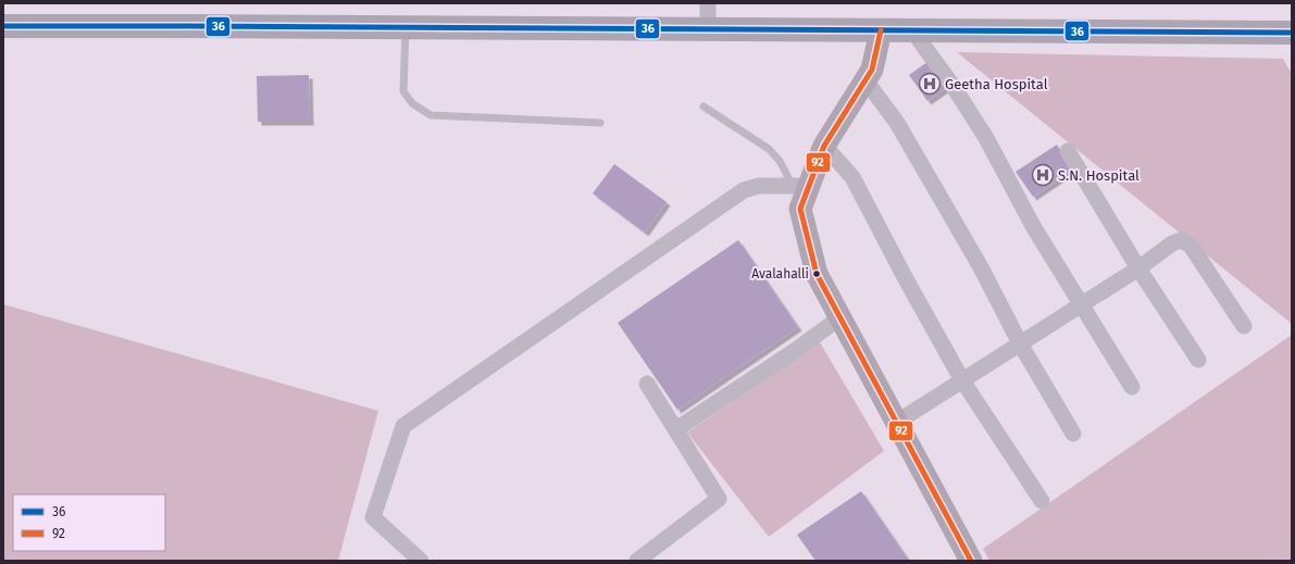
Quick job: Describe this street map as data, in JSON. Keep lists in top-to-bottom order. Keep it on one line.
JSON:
{"places":{"hospital":["Geetha Hospital","S.N. Hospital"],"other":["Avalahalli"]},"lines":["transit line 36","transit line 92"],"legend":["36","92"]}
